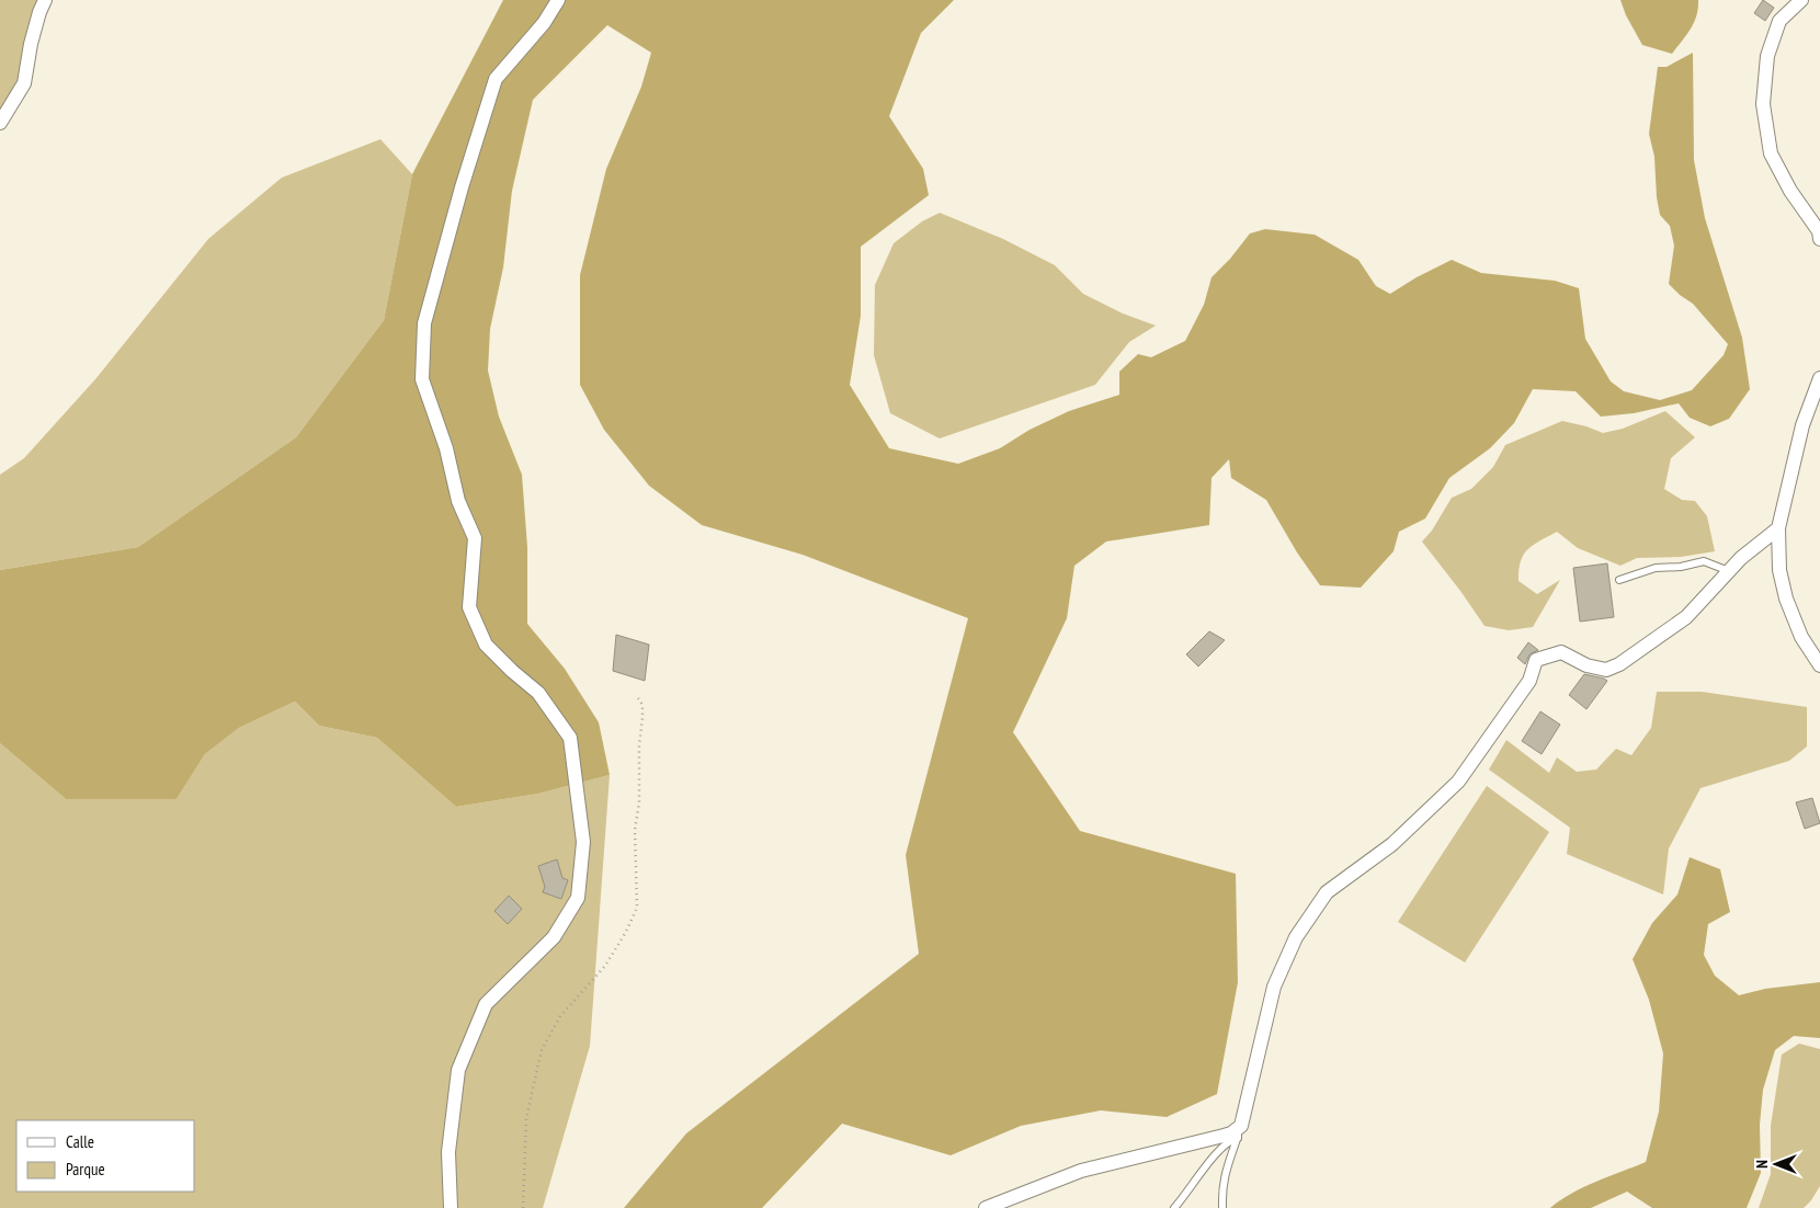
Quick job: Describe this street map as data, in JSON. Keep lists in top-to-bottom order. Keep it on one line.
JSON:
{"legend":["Calle","Parque"],"north":"left"}
